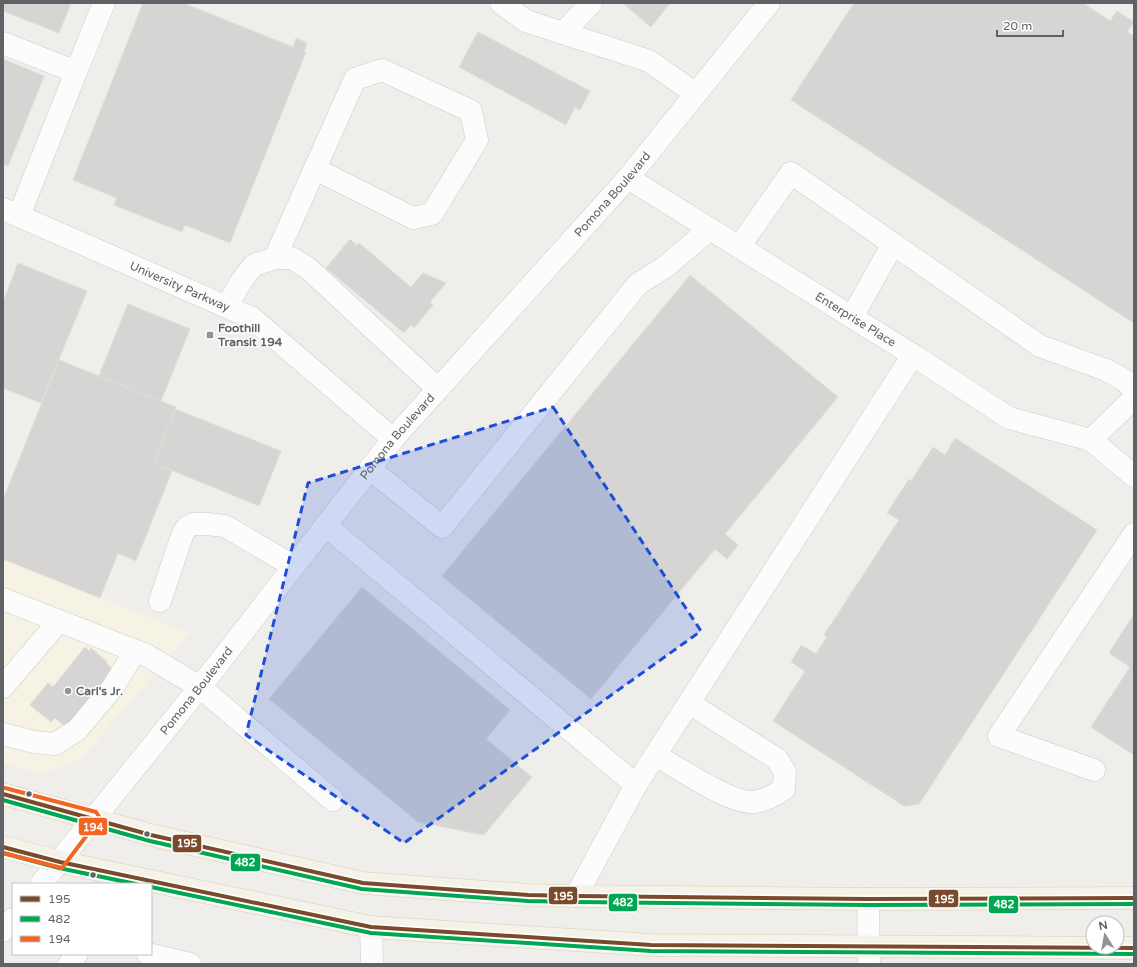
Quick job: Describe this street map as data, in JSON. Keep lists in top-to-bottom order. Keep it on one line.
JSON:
{"streets":{"street":["Pomona Boulevard","University Parkway","Enterprise Place"]},"crossings":[["Pomona Boulevard","University Parkway"],["Pomona Boulevard","Enterprise Place"]],"places":{"transit":["Foothill Transit 194"],"other":["Carl's Jr."]},"lines":["transit line 194","transit line 195","transit line 482"],"legend":["195","482","194"],"scale_bar":"20 m","north":"top"}
